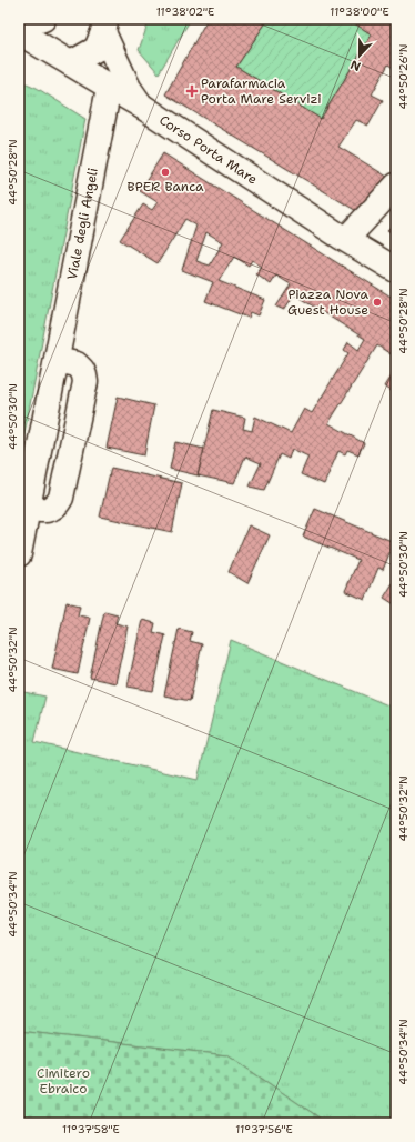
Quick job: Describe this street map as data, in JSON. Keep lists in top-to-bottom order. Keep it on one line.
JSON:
{"streets":{"street":["Corso Porta Mare","Viale degli Angeli"]},"crossings":[["Corso Porta Mare","Viale degli Angeli"]],"parks":["Cimitero Ebraico"],"places":{"health":["Parafarmacia Porta Mare Servizi"],"other":["BPER Banca","Piazza Nova Guest House"]},"north":"bottom","coordinates":["11°38'02\"E","11°38'00\"E","44°50'26\"N","44°50'28\"N","44°50'30\"N","44°50'32\"N","44°50'34\"N","11°37'58\"E","11°37'56\"E"]}
